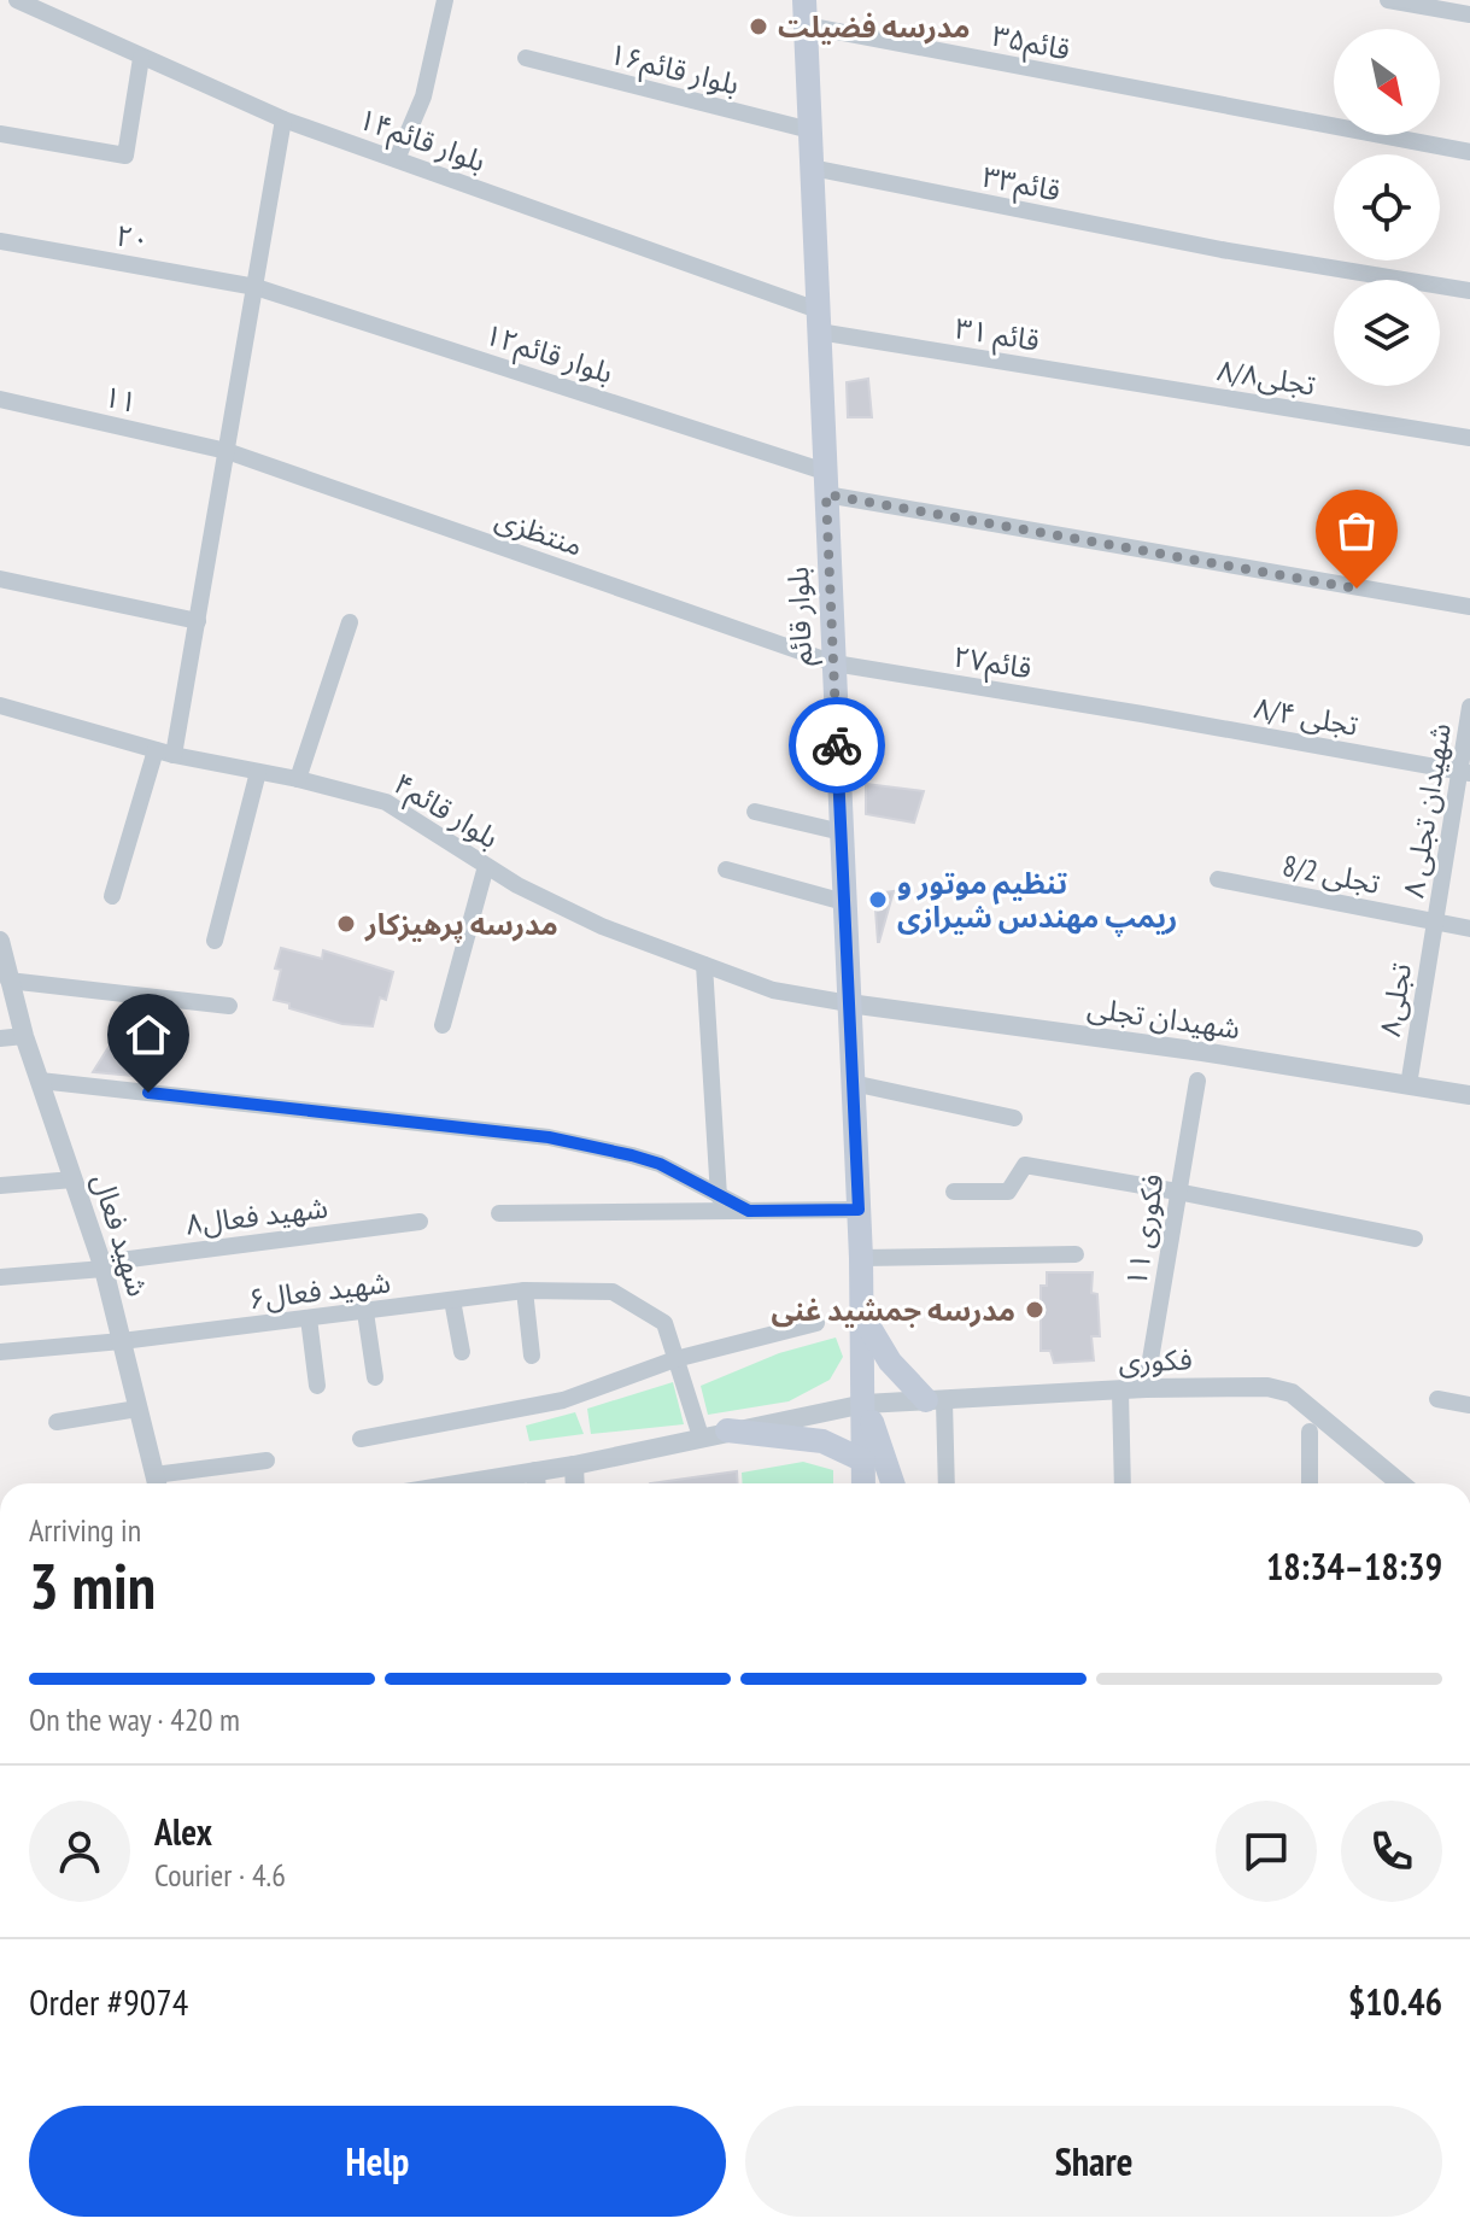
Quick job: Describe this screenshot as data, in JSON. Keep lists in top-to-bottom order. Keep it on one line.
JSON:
{"streets":{"main road":["بلوار قائم"],"street":["قائم۳۵","بلوار قائم۱۶","بلوار قائم۱۴","قائم۳۳","۲۰","قائم ۳۱","بلوار قائم۱۲","تجلی۸/۸","۱۱","منتظزی","قائم۲۷","۸/۴ تجلی","بلوار قائم۴","شهیدان تجلی ۸","8/2 تجلی","تجلی۸","شهیدان تجلی","شهید فعال۸","فکوری ۱۱","شهید فعال","شهید فعال۶","فکوری"]},"crossings":[["قائم۳۵","بلوار قائم"],["بلوار قائم۱۶","بلوار قائم"],["بلوار قائم۱۴","قائم ۳۱"],["بلوار قائم۱۴","بلوار قائم"],["قائم۳۳","بلوار قائم"],["۲۰","بلوار قائم۱۲"],["قائم ۳۱","تجلی۸/۸"],["قائم ۳۱","بلوار قائم"],["بلوار قائم۱۲","بلوار قائم"],["۱۱","منتظزی"],["منتظزی","بلوار قائم"],["منتظزی","قائم۲۷"],["بلوار قائم","قائم۲۷"],["بلوار قائم","بلوار قائم۴"],["بلوار قائم","شهیدان تجلی"],["بلوار قائم","فکوری"],["قائم۲۷","۸/۴ تجلی"],["۸/۴ تجلی","شهیدان تجلی ۸"],["بلوار قائم۴","شهیدان تجلی"],["شهیدان تجلی ۸","8/2 تجلی"],["شهیدان تجلی ۸","تجلی۸"],["8/2 تجلی","تجلی۸"],["تجلی۸","شهیدان تجلی"],["شهید فعال۸","شهید فعال"],["فکوری ۱۱","فکوری"],["شهید فعال","شهید فعال۶"]],"places":["مدرسه فضیلت","تنظیم موتور و ریمپ مهندس شیرازی","مدرسه پرهیزکار","مدرسه جمشید غنی"],"north":"bottom right","page":{"heading":["3 min","Arriving in","18:34–18:39"],"panel":["Alex","Courier · 4.6","Order #9074","$10.46"],"bar":"On the way · 420 m","buttons":["Help","Share"]}}
